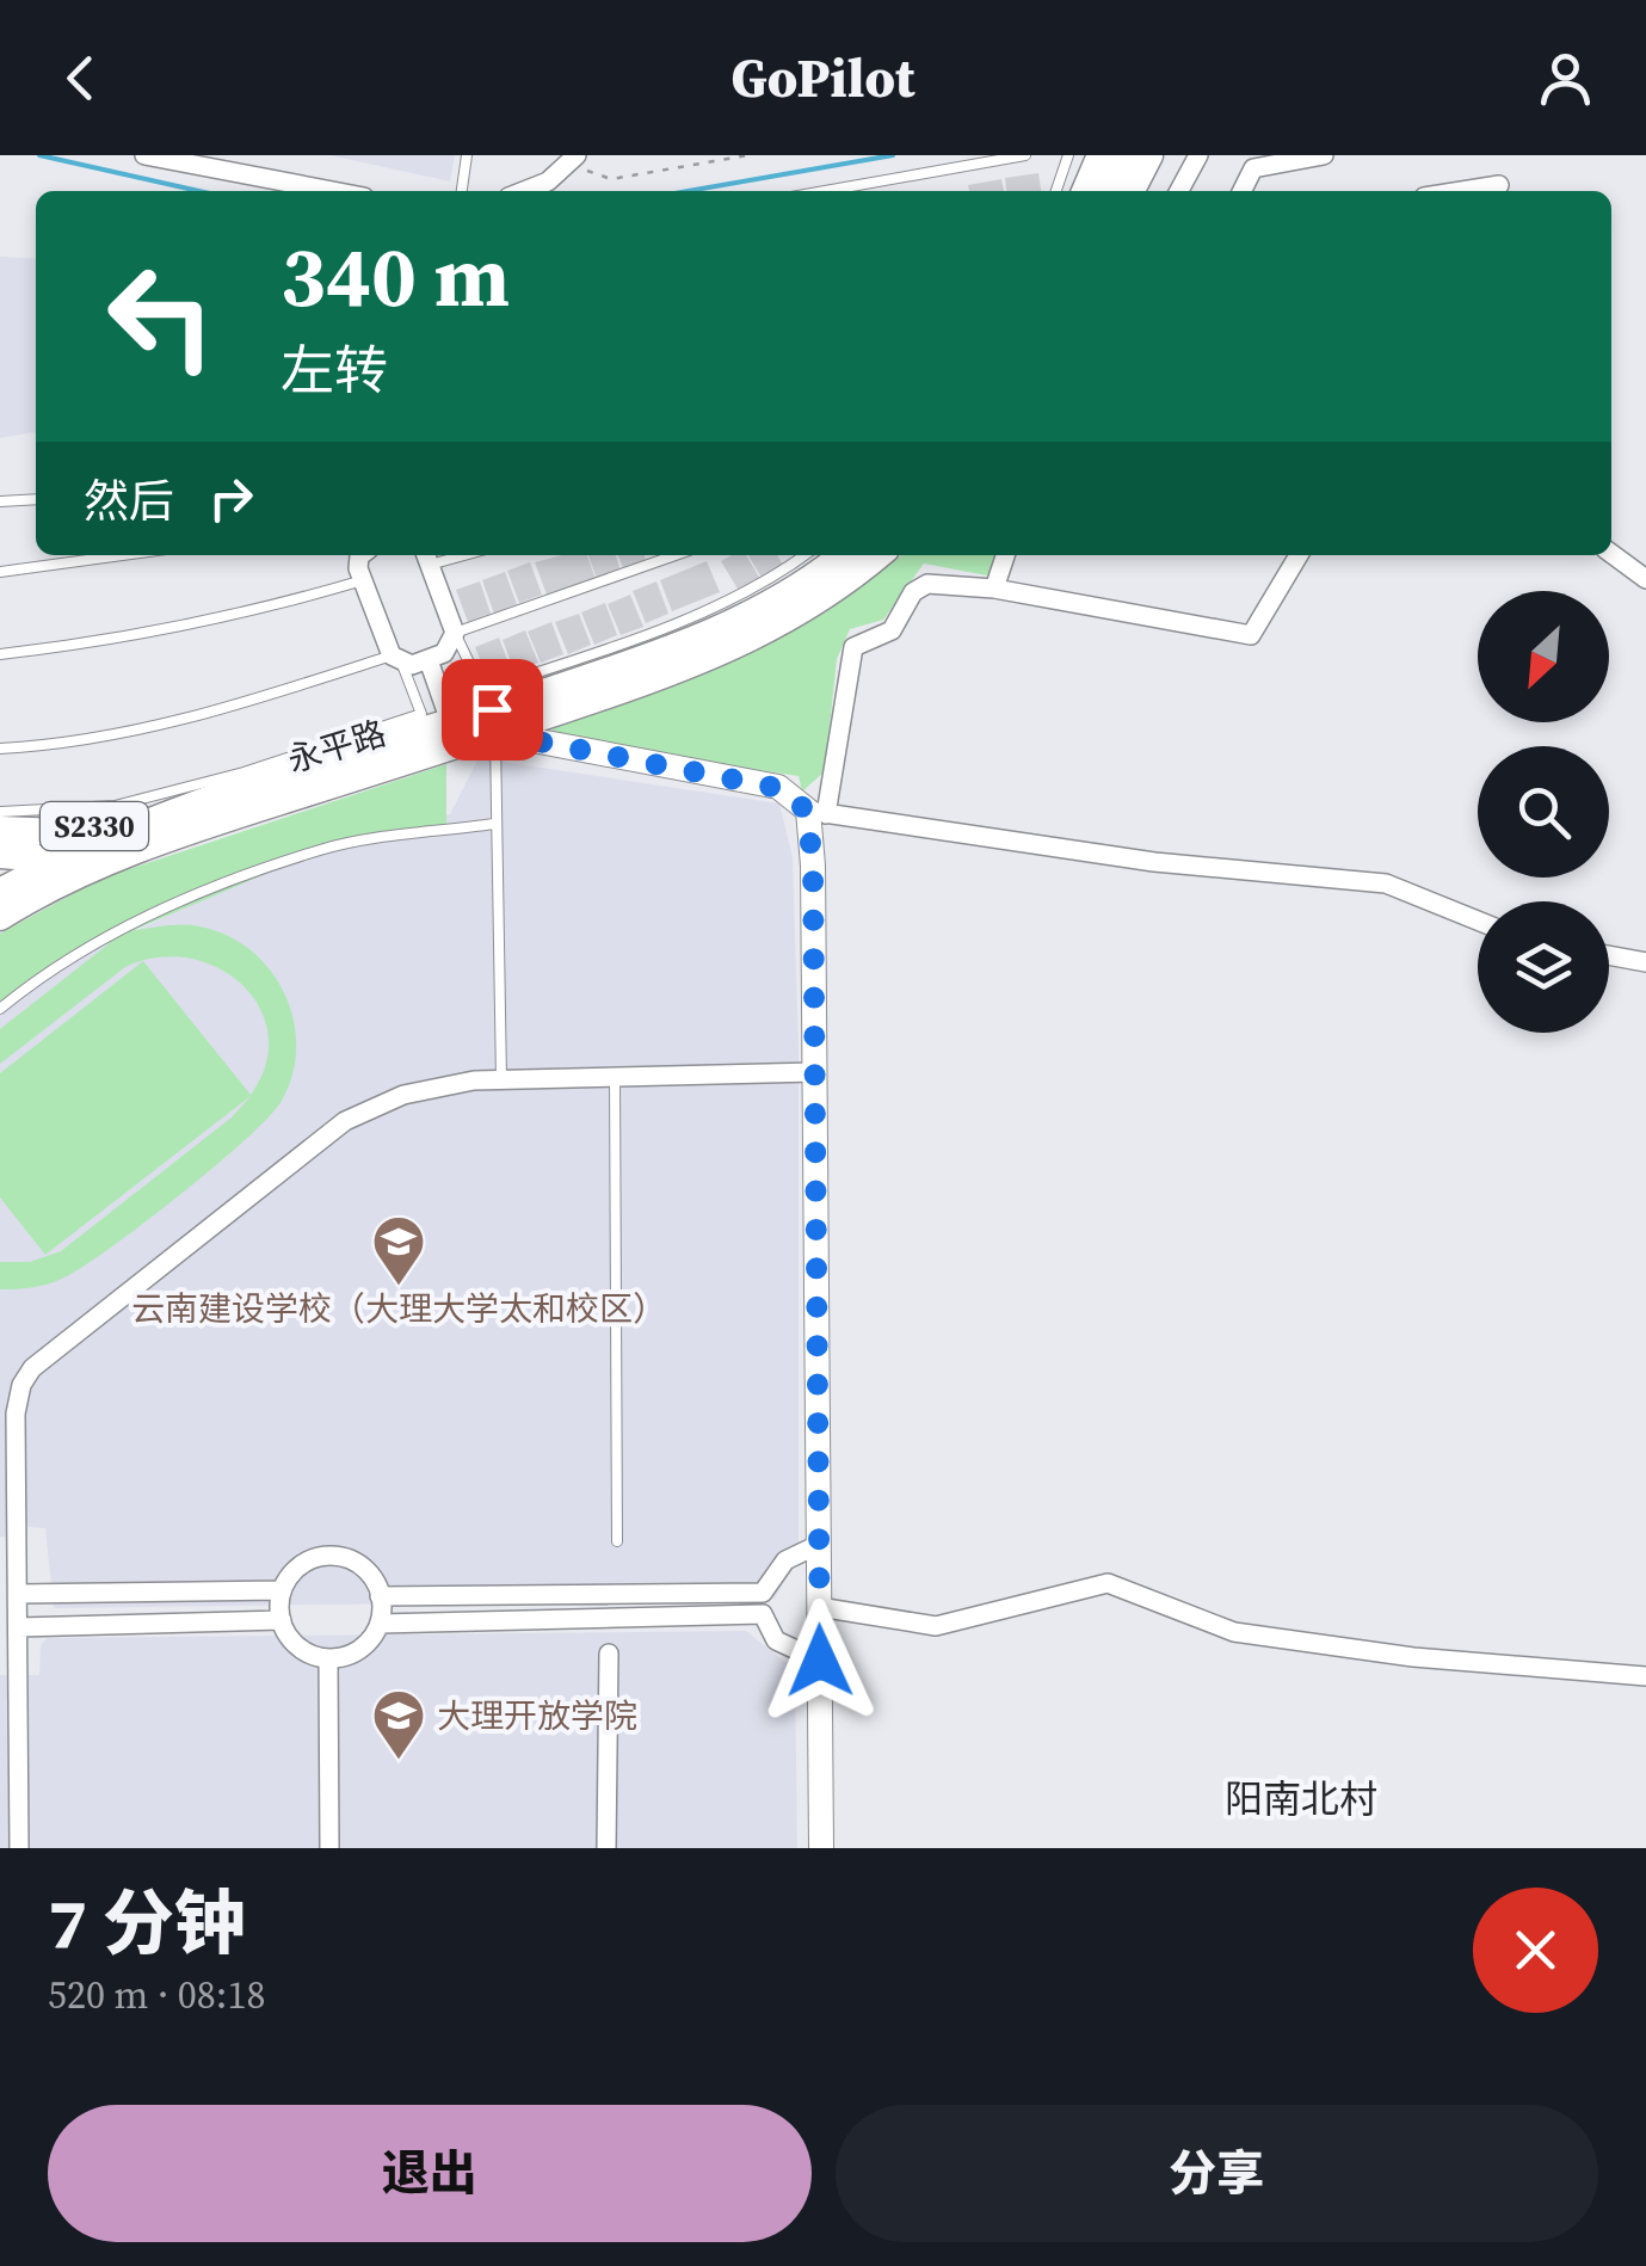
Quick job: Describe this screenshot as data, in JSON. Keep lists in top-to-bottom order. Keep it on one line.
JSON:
{"streets":{"main road":["永平路","S2330"]},"crossings":[["永平路","S2330"]],"districts":["阳南北村"],"places":{"school or university":["云南建设学校（大理大学太和校区）","大理开放学院"]},"north":"bottom left","page":{"header":"GoPilot","turn":["340 m","左转"],"then":"然后","heading":["7 分钟","520 m · 08:18"],"buttons":["退出","分享"]}}
